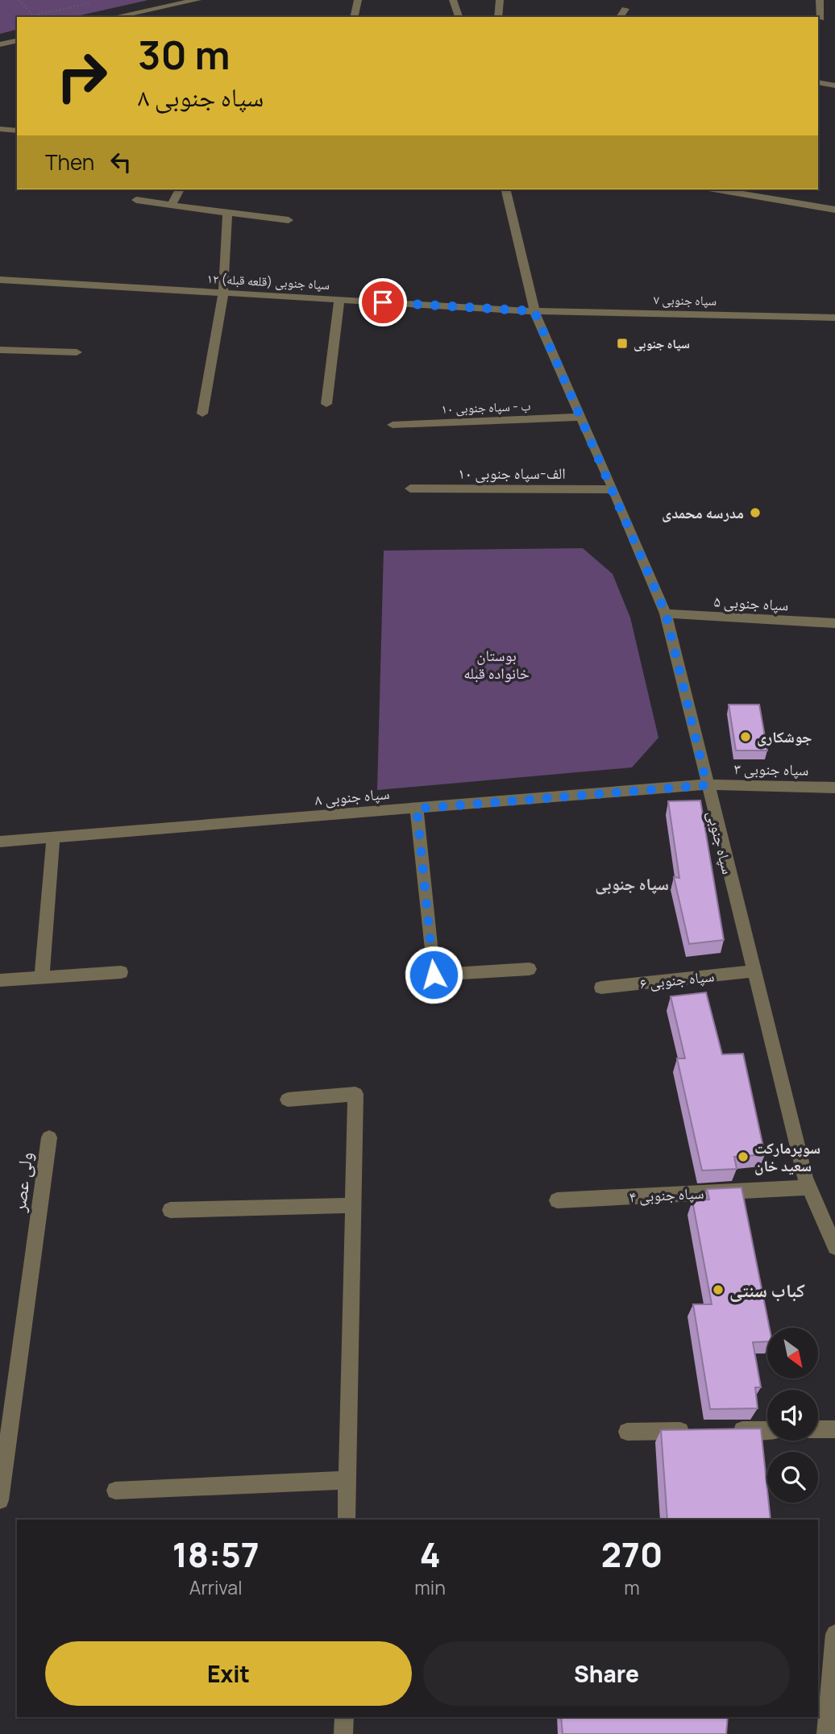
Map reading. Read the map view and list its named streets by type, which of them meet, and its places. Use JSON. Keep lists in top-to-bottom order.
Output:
{
  "streets": {
    "street": [
      "۱۲ سپاه جنوبی (قلعه قبله)",
      "۷ سپاه جنوبی",
      "۱۰ ب - سپاه جنوبی",
      "۱۰ الف-سپاه جنوبی",
      "۵ سپاه جنوبی",
      "۳ سپاه جنوبی",
      "۸ سپاه جنوبی",
      "سپاه جنوبی",
      "۶ سپاه جنوبی",
      "ولی عصر",
      "۴ سپاه جنوبی"
    ]
  },
  "crossings": [
    ["۱۲ سپاه جنوبی (قلعه قبله)", "۷ سپاه جنوبی"],
    ["۱۲ سپاه جنوبی (قلعه قبله)", "سپاه جنوبی"],
    ["۷ سپاه جنوبی", "سپاه جنوبی"],
    ["۱۰ ب - سپاه جنوبی", "سپاه جنوبی"],
    ["۱۰ الف-سپاه جنوبی", "سپاه جنوبی"],
    ["۵ سپاه جنوبی", "سپاه جنوبی"],
    ["۳ سپاه جنوبی", "۸ سپاه جنوبی"],
    ["۳ سپاه جنوبی", "سپاه جنوبی"],
    ["۸ سپاه جنوبی", "سپاه جنوبی"],
    ["سپاه جنوبی", "۶ سپاه جنوبی"],
    ["سپاه جنوبی", "۴ سپاه جنوبی"]
  ],
  "districts": ["سپاه جنوبی"],
  "parks": ["بوستان خانواده قبله"],
  "places": {
    "transit": ["سپاه جنوبی"],
    "other": [
      "مدرسه محمدی",
      "جوشکاری",
      "سوپرمارکت سعید خان",
      "کباب سنتی"
    ]
  },
  "north": "bottom right",
  "page": {
    "turn": ["30 m", "۸ سپاه جنوبی"],
    "then": "Then",
    "eta": [
      "18:57",
      "Arrival",
      "4",
      "min",
      "270",
      "m"
    ],
    "buttons": ["Exit", "Share"]
  }
}
